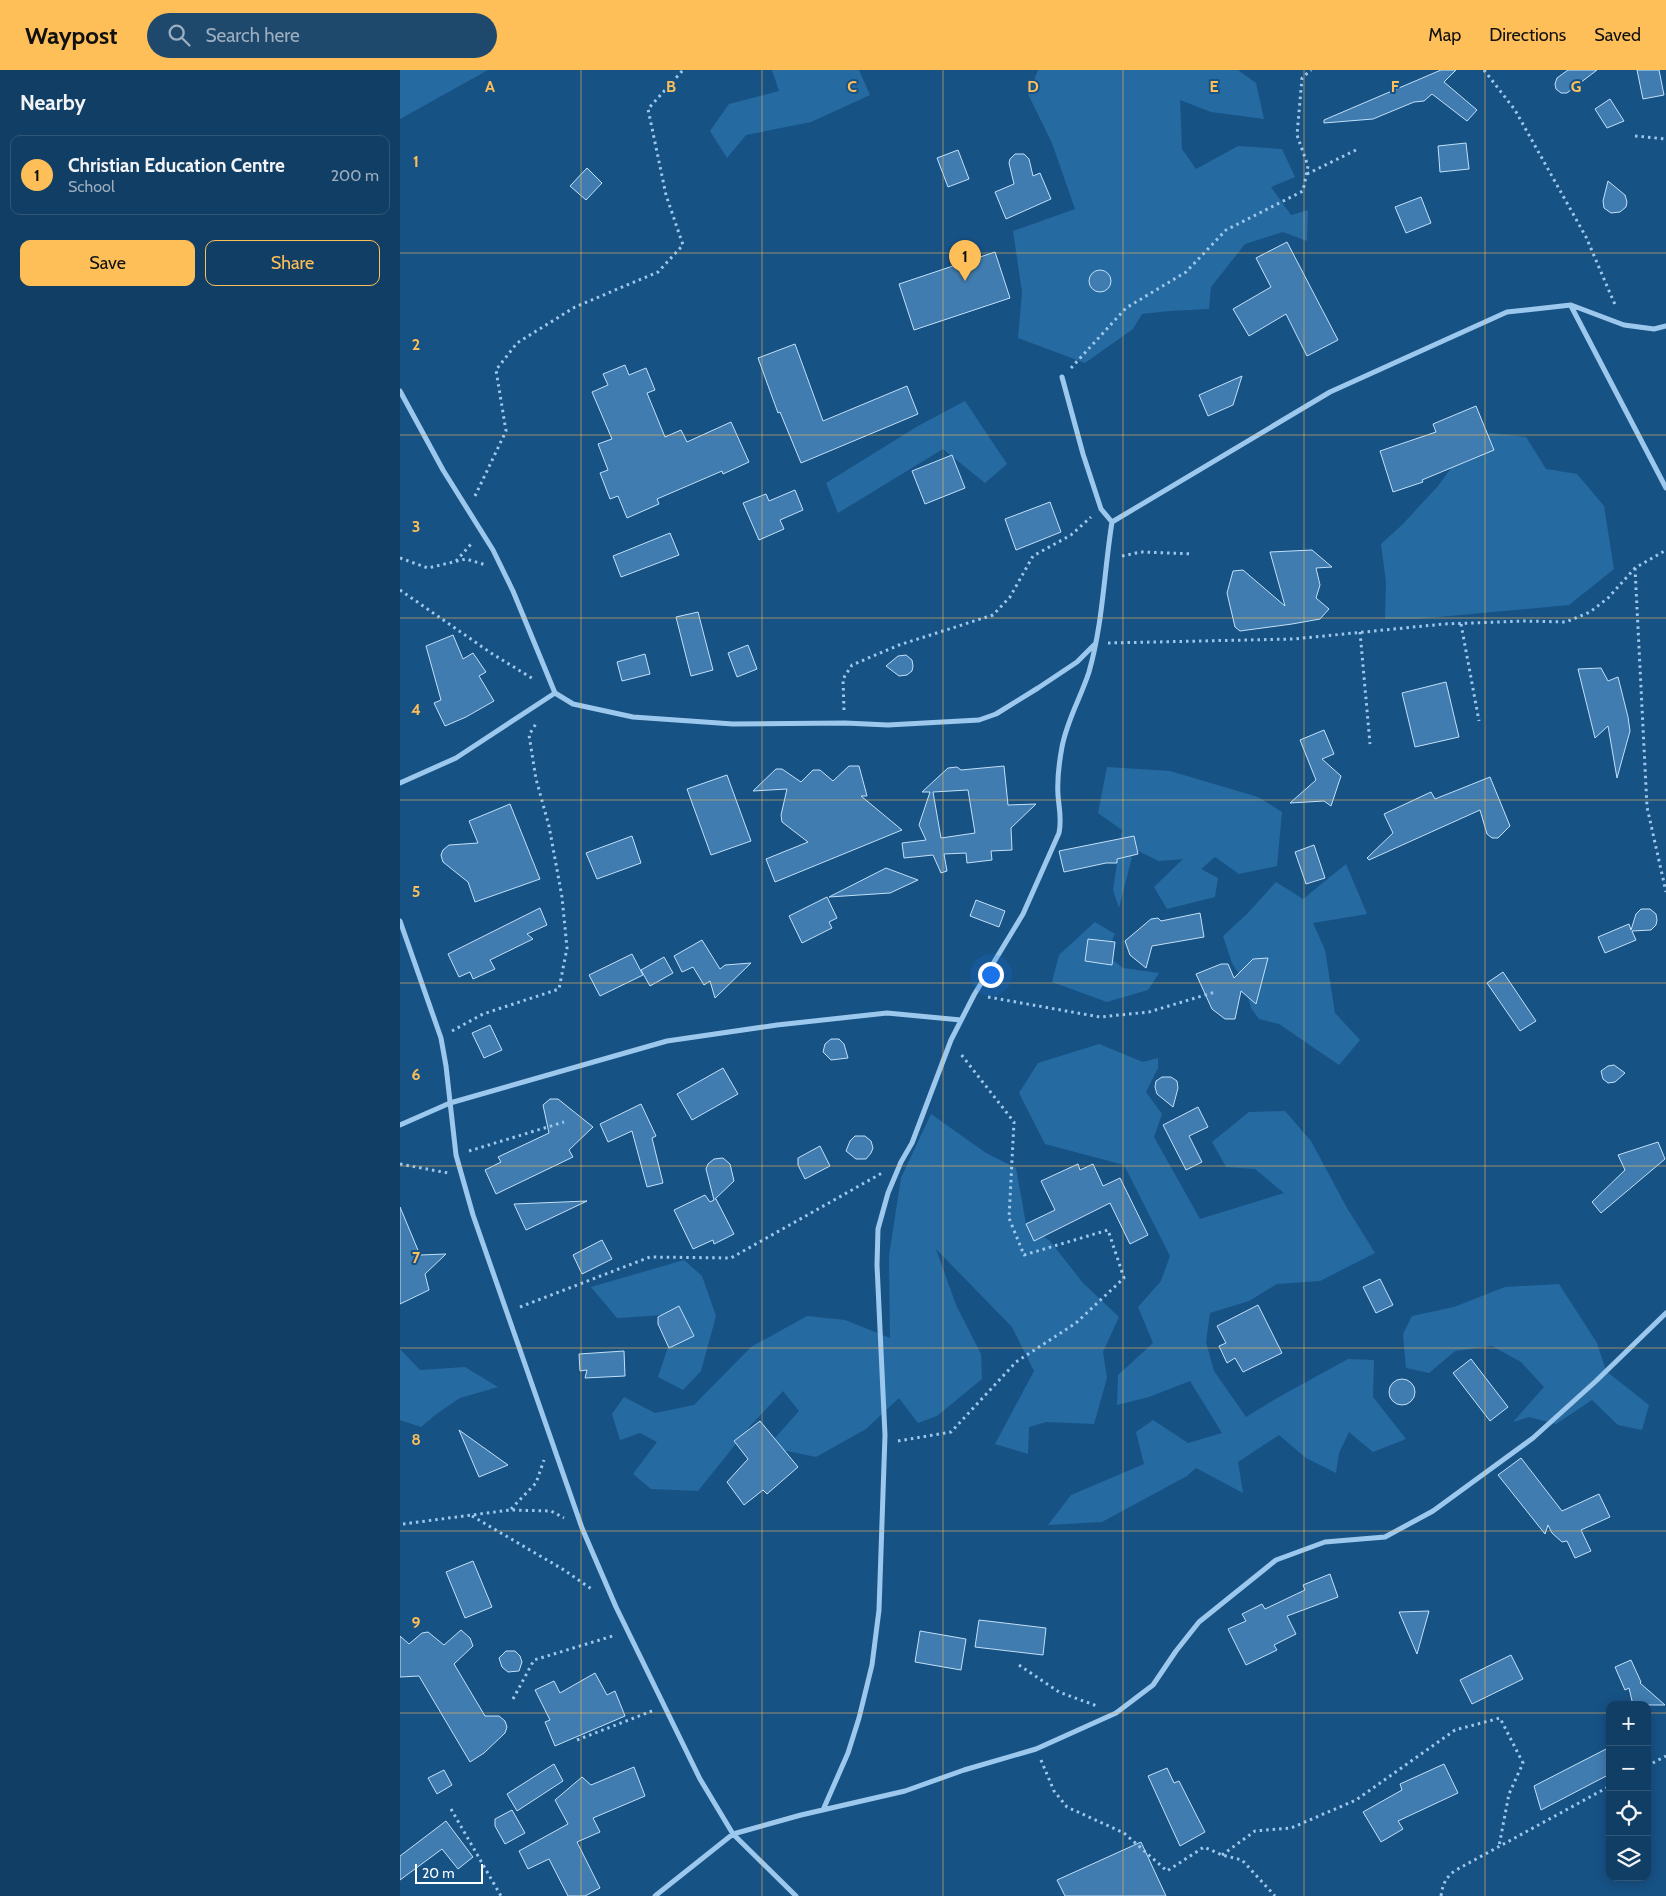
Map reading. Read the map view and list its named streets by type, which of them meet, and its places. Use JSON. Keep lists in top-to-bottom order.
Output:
{
  "scale_bar": "20 m",
  "page": {
    "header": "Waypost",
    "search": "Search here",
    "nav": ["Map", "Directions", "Saved"],
    "heading": "Nearby",
    "list": [
      {
        "mark": "1",
        "name": "Christian Education Centre",
        "note": "School",
        "value": "200 m"
      }
    ],
    "buttons": ["Save", "Share"],
    "pins": "1",
    "map_buttons": ["+", "−"],
    "scale": "20 m"
  },
  "grid": {
    "columns": [
      "A",
      "B",
      "C",
      "D",
      "E",
      "F",
      "G"
    ],
    "rows": [
      "1",
      "2",
      "3",
      "4",
      "5",
      "6",
      "7",
      "8",
      "9"
    ]
  }
}
